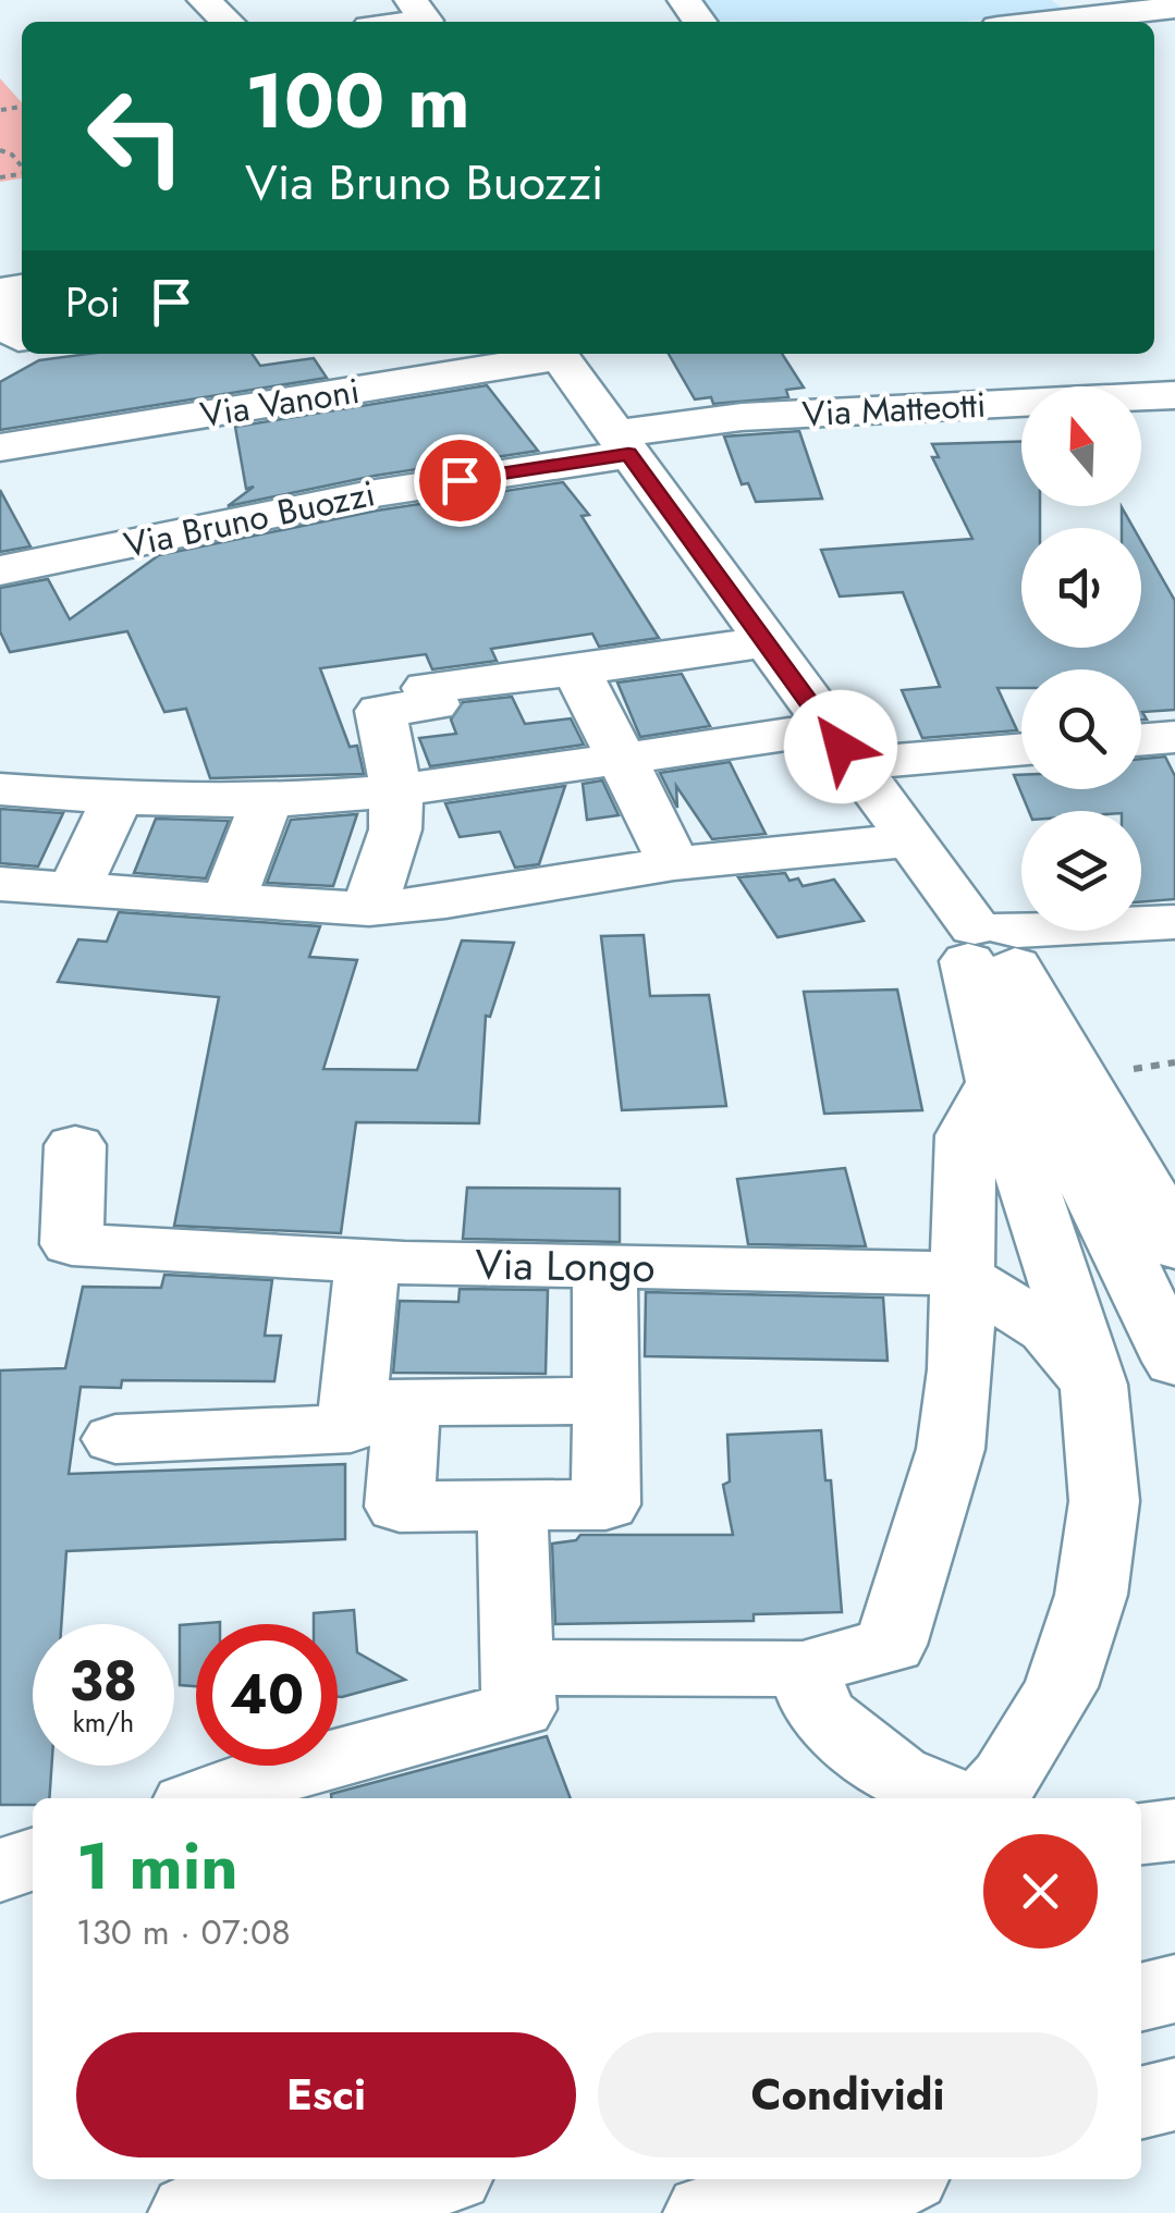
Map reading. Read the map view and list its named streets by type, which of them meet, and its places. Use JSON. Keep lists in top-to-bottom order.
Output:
{
  "streets": {
    "street": [
      "Via Vanoni",
      "Via Matteotti",
      "Via Bruno Buozzi",
      "Via Longo"
    ]
  },
  "crossings": [
    ["Via Matteotti", "Via Bruno Buozzi"]
  ],
  "north": "top",
  "page": {
    "turn": ["100 m", "Via Bruno Buozzi"],
    "then": "Poi",
    "speed": "38 km/h",
    "limit": "40",
    "heading": ["1 min", "130 m · 07:08"],
    "buttons": ["Esci", "Condividi"]
  }
}
